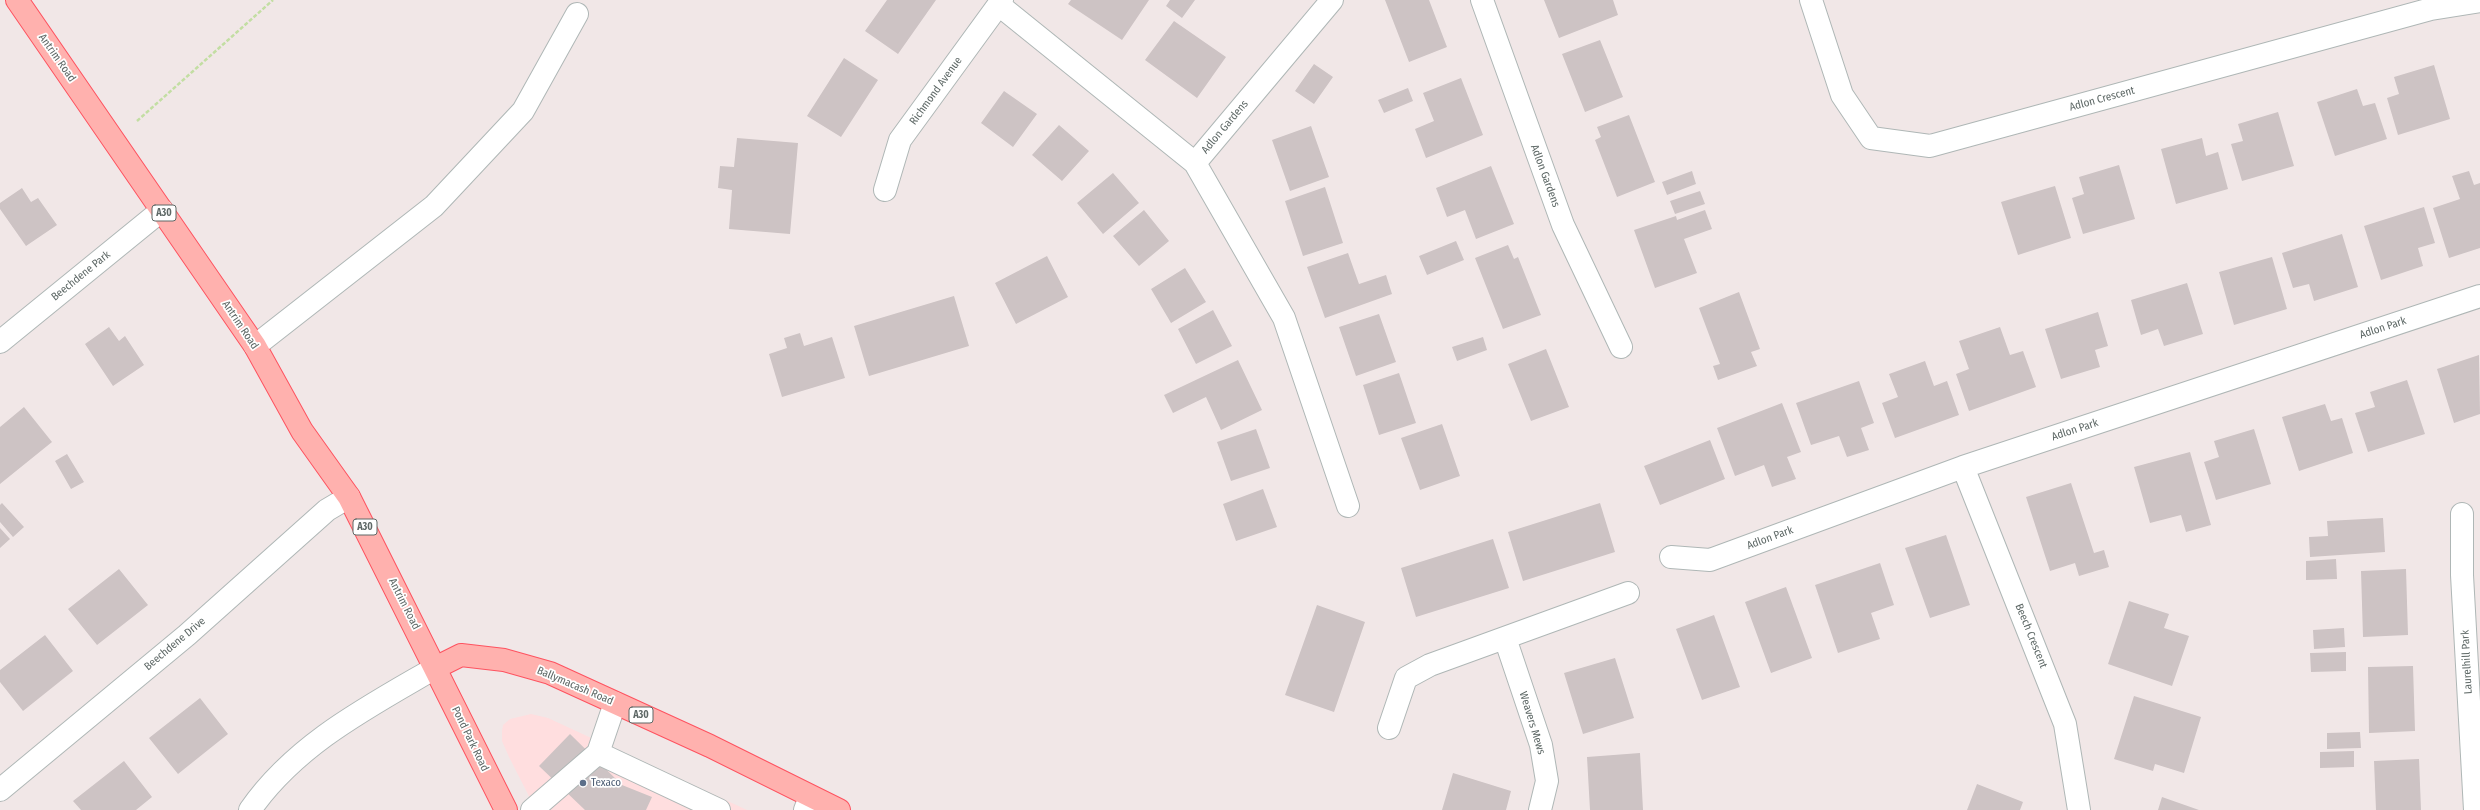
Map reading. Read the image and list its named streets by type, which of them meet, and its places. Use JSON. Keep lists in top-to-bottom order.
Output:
{
  "streets": {
    "main road": [
      "Antrim Road",
      "A30",
      "Ballymacash Road",
      "Pond Park Road"
    ],
    "street": [
      "Richmond Avenue",
      "Adlon Crescent",
      "Adlon Gardens",
      "Beechdene Park",
      "Adlon Park",
      "Beech Crescent",
      "Beechdene Drive",
      "Laurelhill Park",
      "Weavers Mews"
    ]
  },
  "crossings": [
    ["Antrim Road", "Beechdene Park"],
    ["Antrim Road", "Beechdene Drive"],
    ["Antrim Road", "Ballymacash Road"],
    ["Antrim Road", "Pond Park Road"],
    ["Adlon Park", "Beech Crescent"],
    ["Ballymacash Road", "Pond Park Road"]
  ],
  "places": ["Texaco"]
}
